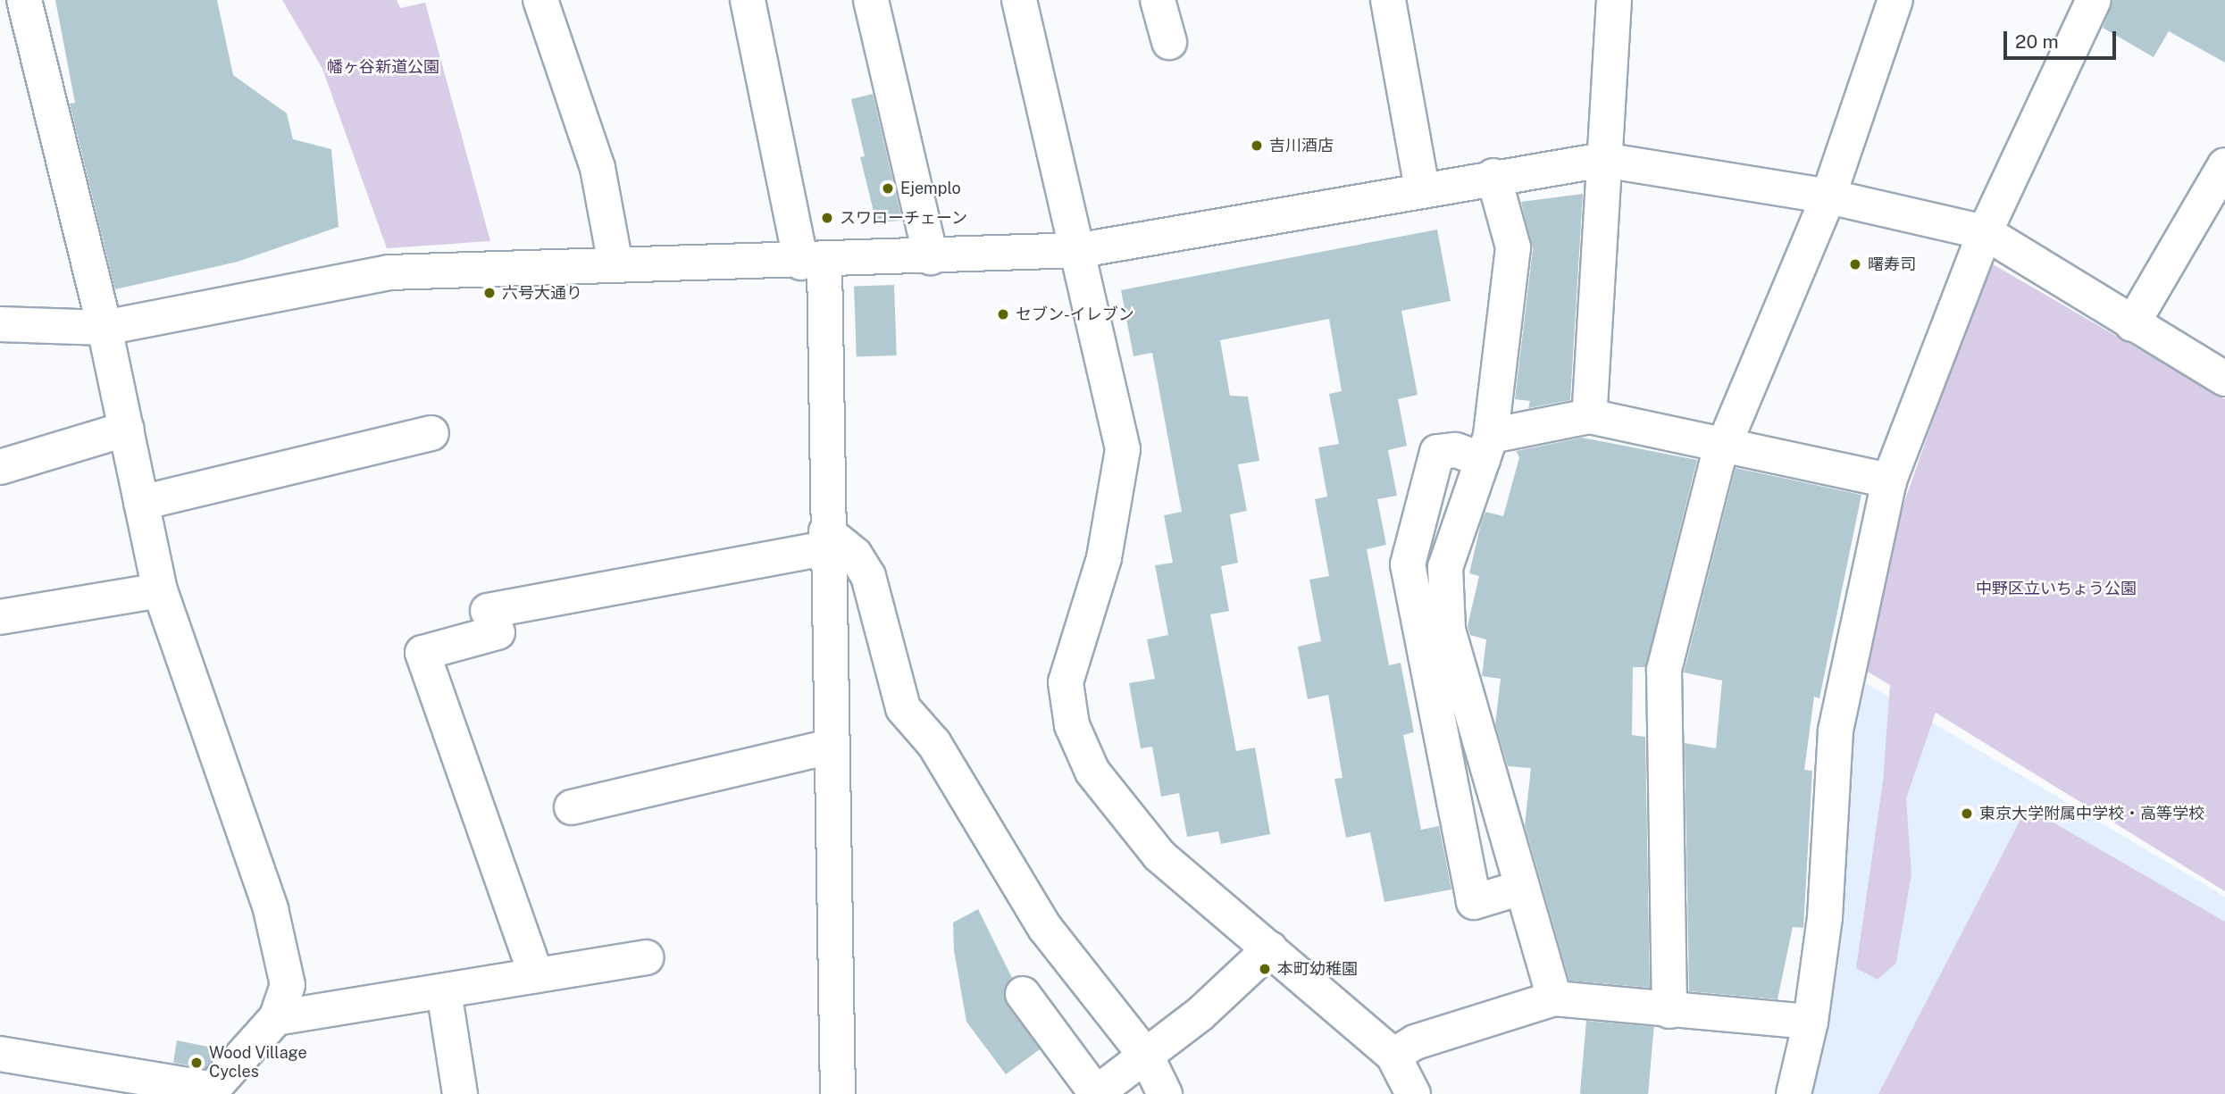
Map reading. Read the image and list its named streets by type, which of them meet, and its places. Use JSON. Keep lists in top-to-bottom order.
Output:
{
  "parks": ["幡ヶ谷新道公園", "中野区立いちょう公園"],
  "places": [
    "吉川酒店",
    "Ejemplo",
    "スワローチェーン",
    "曙寿司",
    "六号大通り",
    "セブン-イレブン",
    "東京大学附属中学校・高等学校",
    "本町幼稚園",
    "Wood Village Cycles"
  ],
  "scale_bar": "20 m"
}
